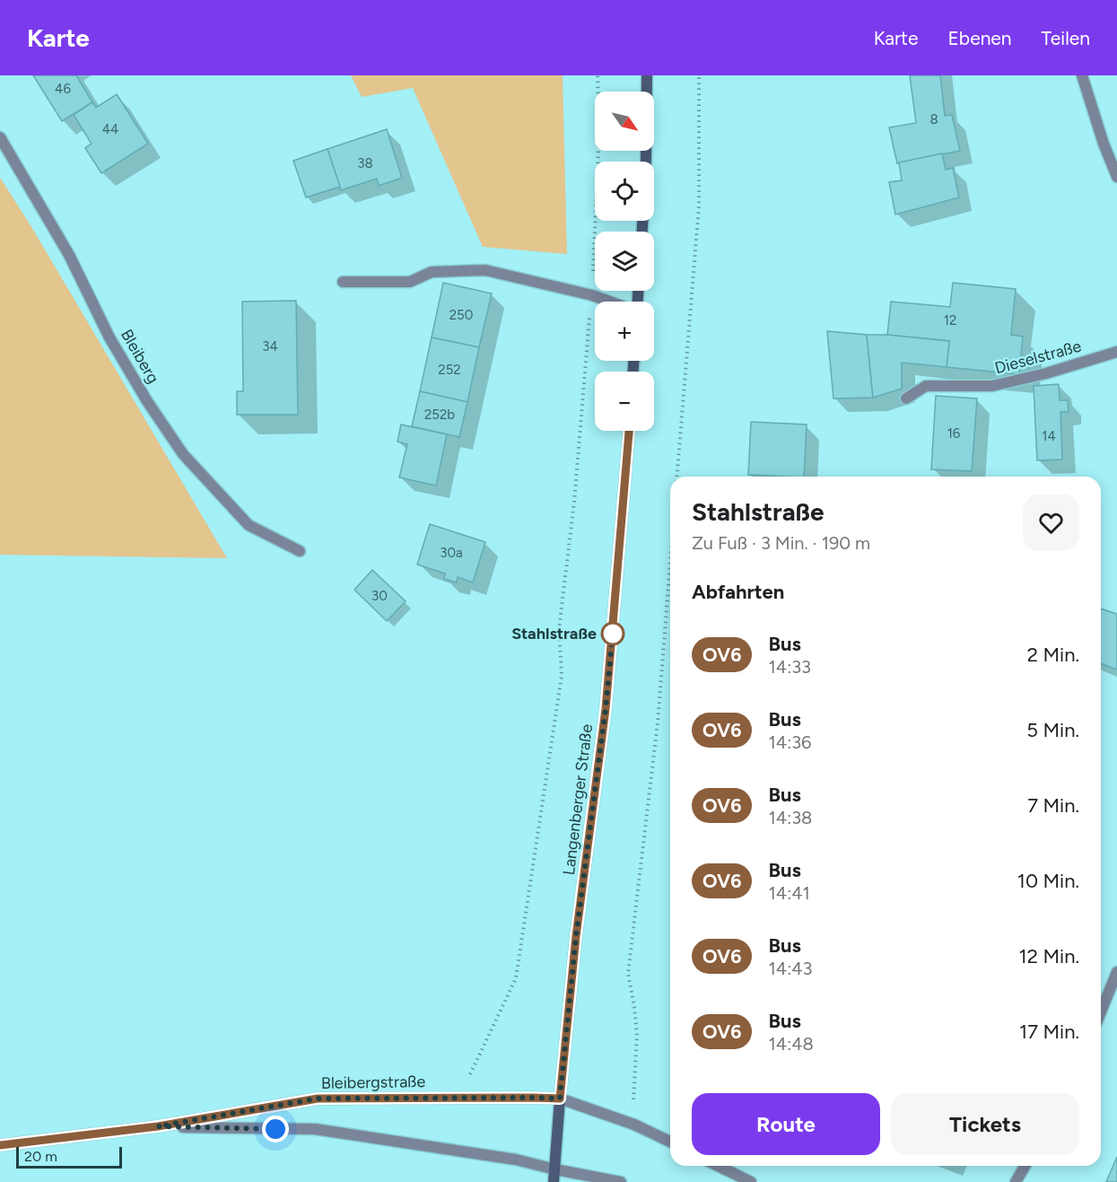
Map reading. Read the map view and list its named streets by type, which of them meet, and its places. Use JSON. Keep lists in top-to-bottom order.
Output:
{
  "streets": {
    "main road": ["Langenberger Straße"],
    "street": ["Bleiberg", "Dieselstraße", "Bleibergstraße"]
  },
  "crossings": [
    ["Langenberger Straße", "Bleibergstraße"]
  ],
  "places": ["Stahlstraße"],
  "lines": ["bus line OV6"],
  "house_numbers": [
    "46",
    "8",
    "44",
    "38",
    "250",
    "12",
    "34",
    "252",
    "252b",
    "16",
    "14",
    "30a",
    "30"
  ],
  "scale_bar": "20 m",
  "north": "bottom right",
  "page": {
    "header": "Karte",
    "nav": ["Karte", "Ebenen", "Teilen"],
    "map_buttons": ["+", "−"],
    "heading": [
      ["Stahlstraße", "Zu Fuß · 3 Min. · 190 m"],
      "Abfahrten"
    ],
    "list": [
      {
        "mark": "OV6",
        "name": "Bus",
        "note": "14:33",
        "value": "2 Min."
      },
      {
        "mark": "OV6",
        "name": "Bus",
        "note": "14:36",
        "value": "5 Min."
      },
      {
        "mark": "OV6",
        "name": "Bus",
        "note": "14:38",
        "value": "7 Min."
      },
      {
        "mark": "OV6",
        "name": "Bus",
        "note": "14:41",
        "value": "10 Min."
      },
      {
        "mark": "OV6",
        "name": "Bus",
        "note": "14:43",
        "value": "12 Min."
      },
      {
        "mark": "OV6",
        "name": "Bus",
        "note": "14:48",
        "value": "17 Min."
      }
    ],
    "buttons": ["Route", "Tickets"],
    "scale": "20 m"
  }
}
